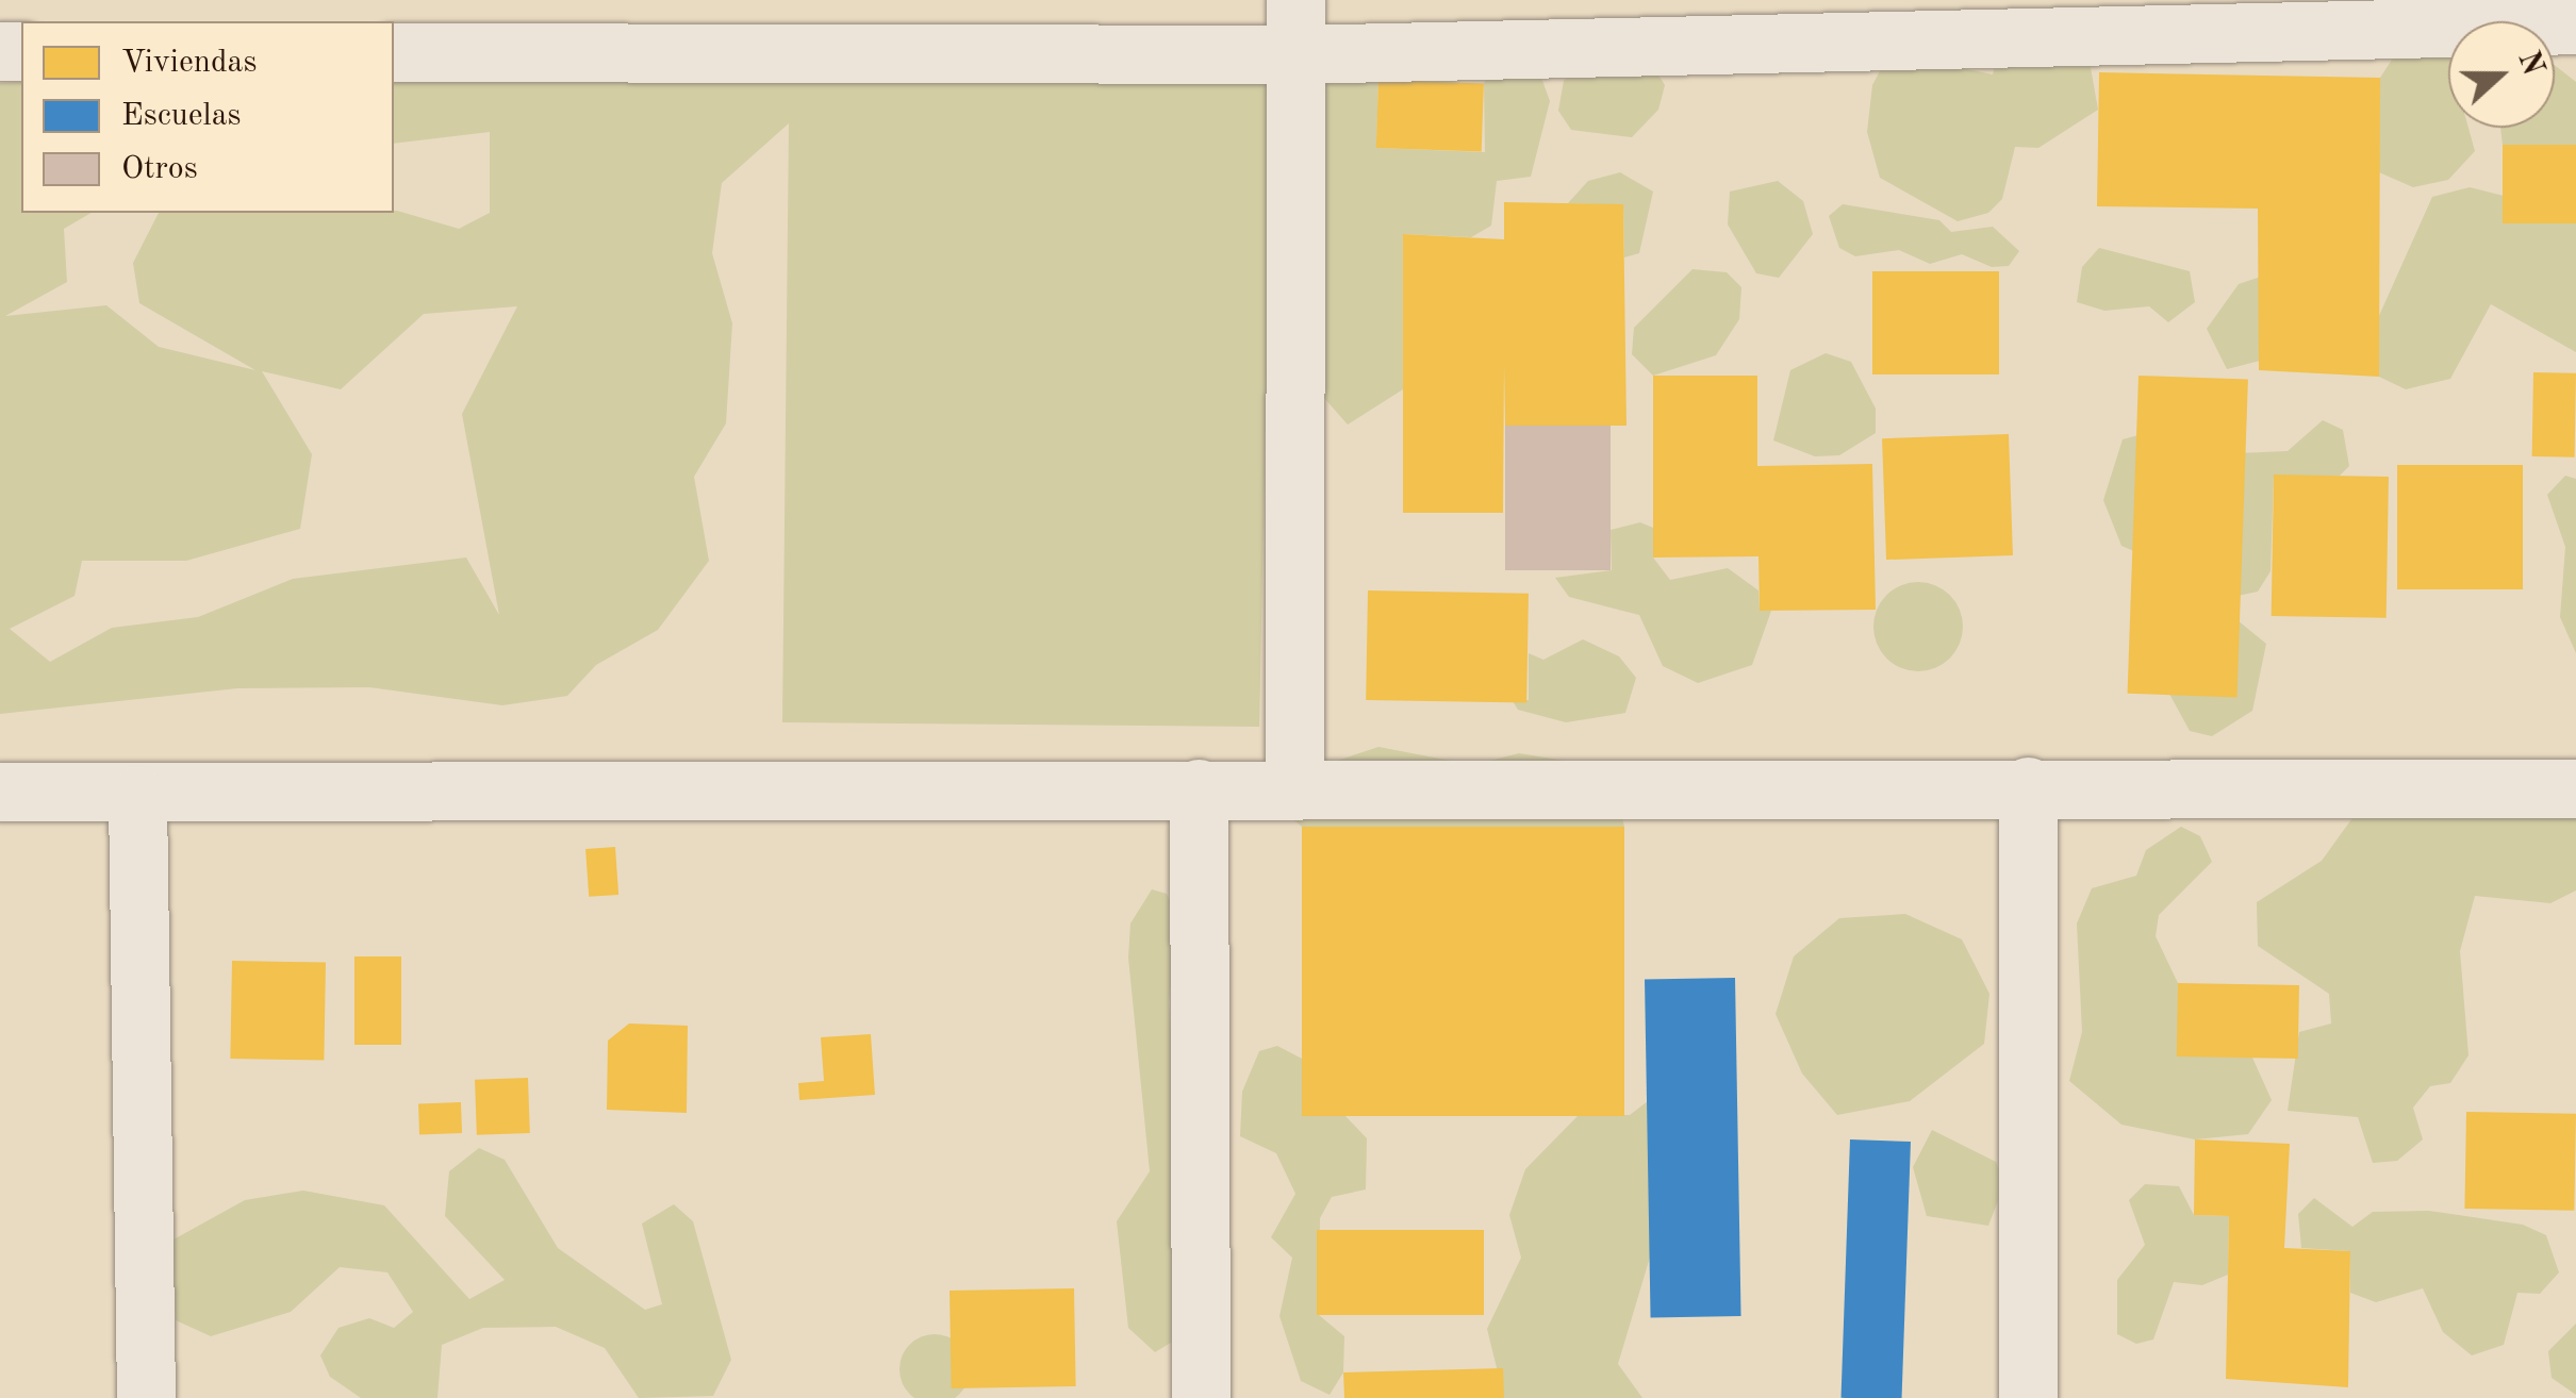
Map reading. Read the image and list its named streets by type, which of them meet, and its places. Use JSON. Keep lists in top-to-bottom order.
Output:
{
  "legend": ["Viviendas", "Escuelas", "Otros"],
  "north": "right"
}
